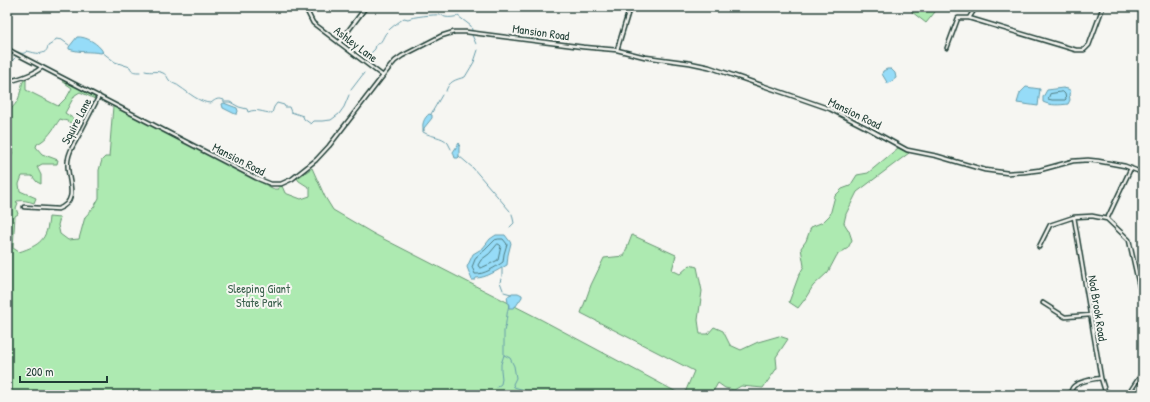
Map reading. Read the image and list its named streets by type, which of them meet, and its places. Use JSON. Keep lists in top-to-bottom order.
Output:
{
  "streets": {
    "street": [
      "Mansion Road",
      "Ashley Lane",
      "Squire Lane",
      "Nod Brook Road"
    ]
  },
  "crossings": [
    ["Mansion Road", "Ashley Lane"],
    ["Mansion Road", "Squire Lane"]
  ],
  "parks": ["Sleeping Giant State Park"],
  "scale_bar": "200 m"
}
